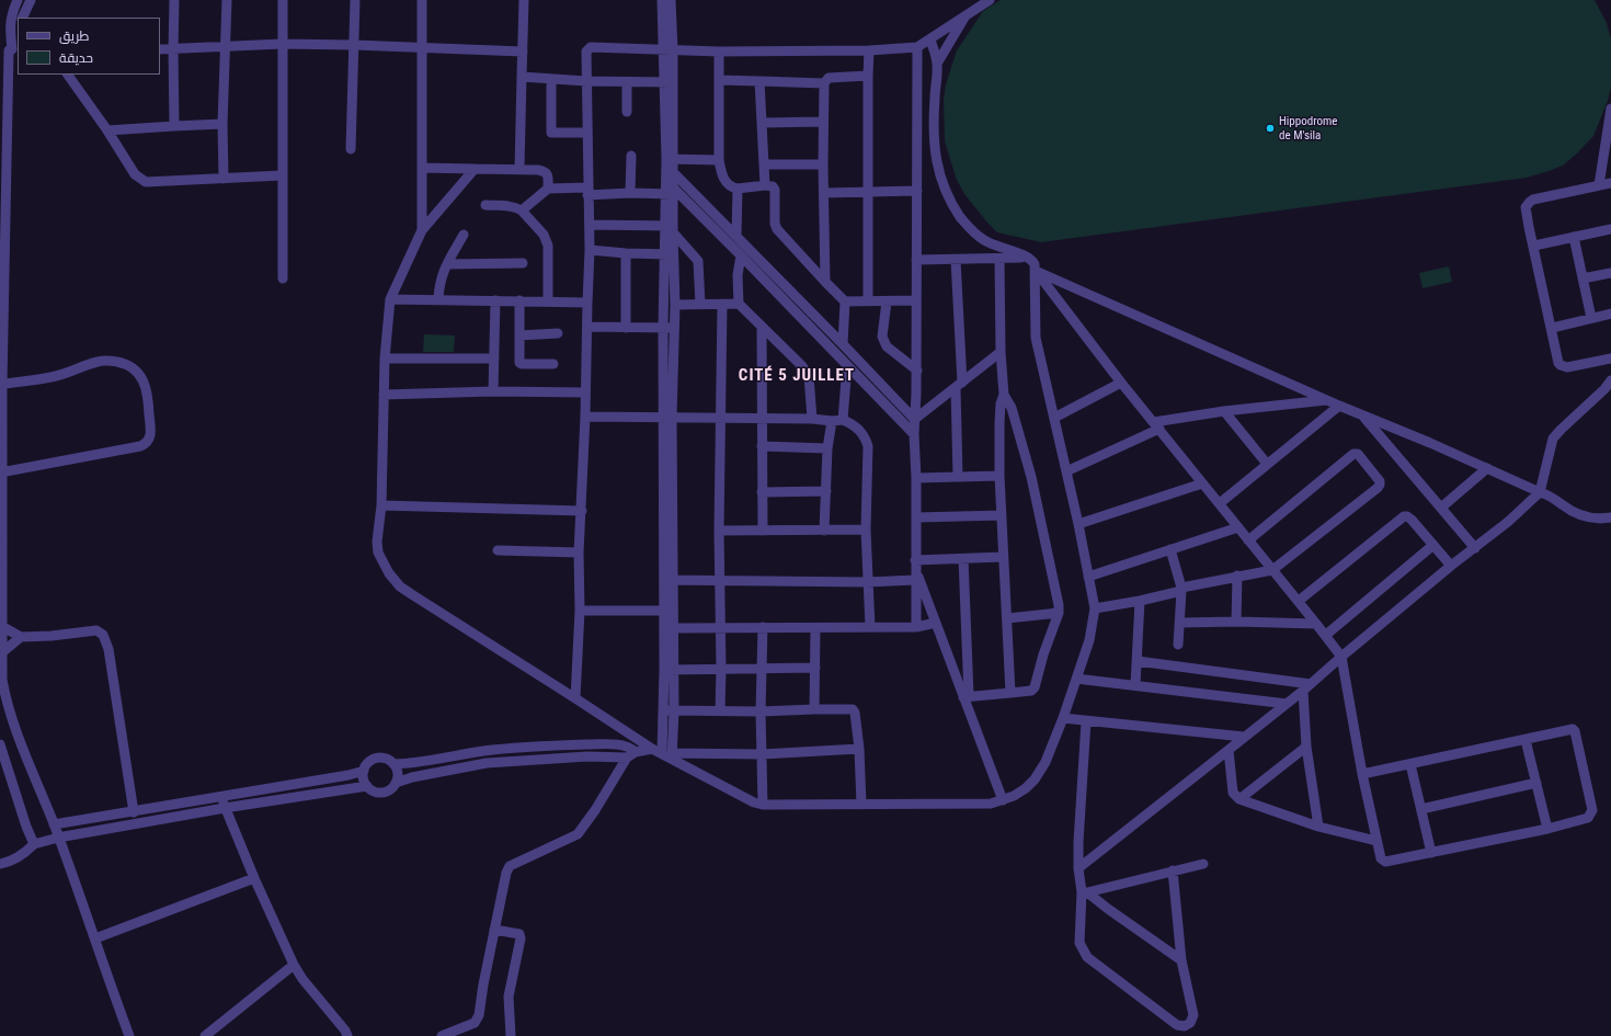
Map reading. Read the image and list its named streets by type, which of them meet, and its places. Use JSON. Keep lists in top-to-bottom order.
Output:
{
  "districts": ["CITÉ 5 JUILLET"],
  "places": ["Hippodrome de M'sila"],
  "legend": ["طريق", "حديقة"]
}
